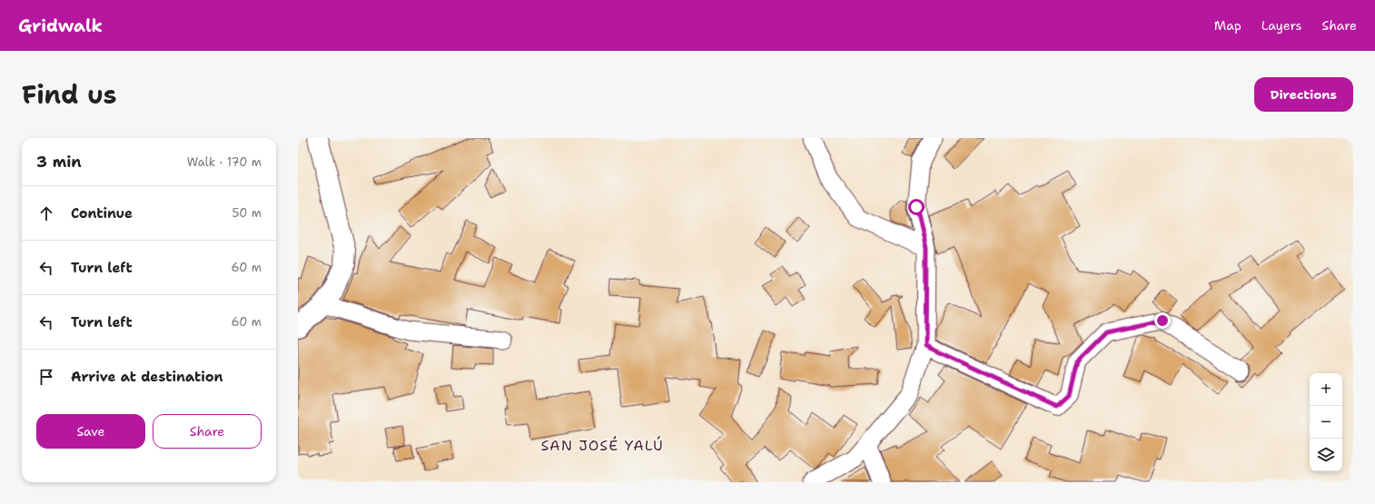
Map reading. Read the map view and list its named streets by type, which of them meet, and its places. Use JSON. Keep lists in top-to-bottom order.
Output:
{
  "districts": ["SAN JOSÉ YALÚ"],
  "page": {
    "header": "Gridwalk",
    "nav": ["Map", "Layers", "Share"],
    "title": "Find us",
    "buttons": [
      "Directions",
      ["Save", "Share"]
    ],
    "heading": ["3 min", "Walk · 170 m"],
    "list": [
      ["Continue", "50 m"],
      ["Turn left", "60 m"],
      ["Turn left", "60 m"],
      "Arrive at destination"
    ],
    "map_buttons": ["+", "−"]
  }
}
